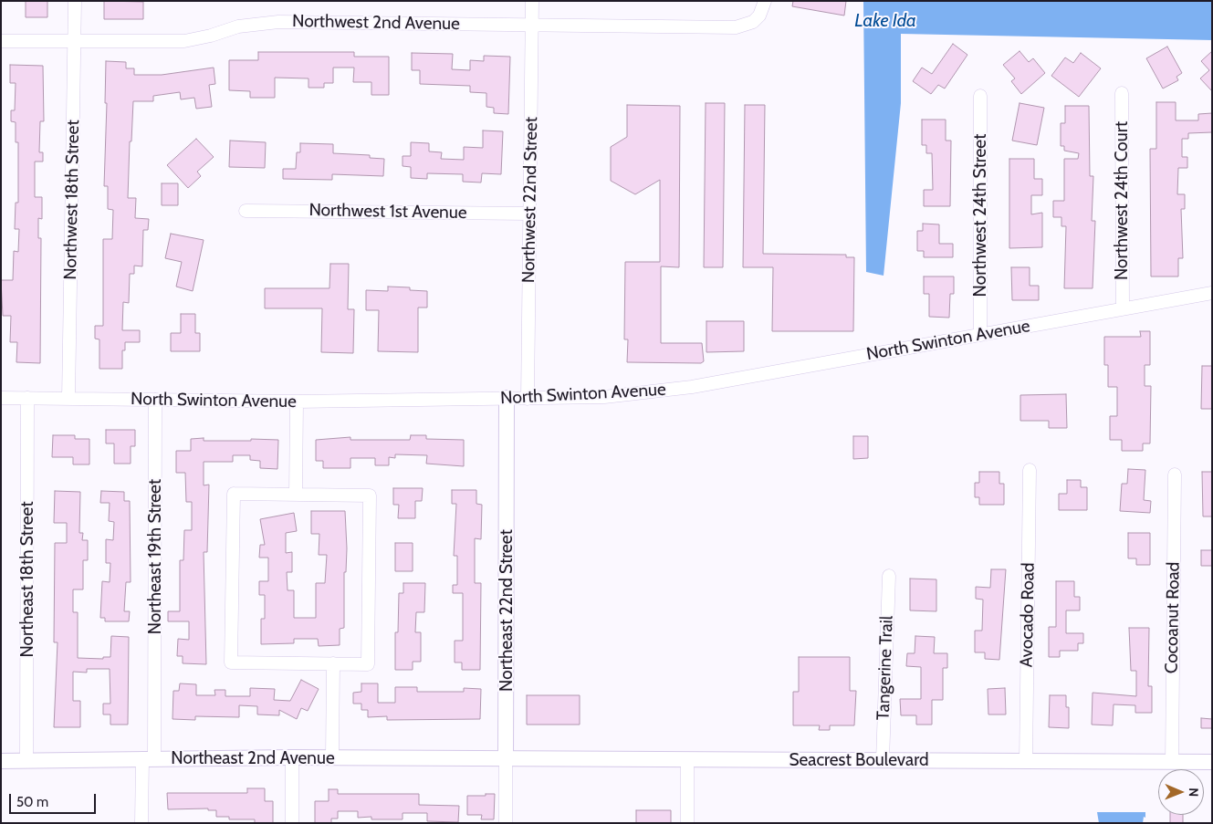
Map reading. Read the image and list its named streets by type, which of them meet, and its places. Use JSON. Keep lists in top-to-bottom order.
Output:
{
  "streets": {
    "street": [
      "Northwest 2nd Avenue",
      "Northwest 18th Street",
      "Northwest 22nd Street",
      "Northwest 24th Court",
      "Northwest 1st Avenue",
      "Northwest 24th Street",
      "North Swinton Avenue",
      "Northeast 19th Street",
      "Northeast 18th Street",
      "Northeast 22nd Street",
      "Avocado Road",
      "Cocoanut Road",
      "Tangerine Trail",
      "Northeast 2nd Avenue",
      "Seacrest Boulevard"
    ]
  },
  "crossings": [
    ["Northwest 2nd Avenue", "Northwest 18th Street"],
    ["Northwest 2nd Avenue", "Northwest 22nd Street"],
    ["Northwest 18th Street", "North Swinton Avenue"],
    ["Northwest 22nd Street", "Northwest 1st Avenue"],
    ["Northwest 22nd Street", "North Swinton Avenue"],
    ["Northwest 24th Court", "North Swinton Avenue"],
    ["Northwest 24th Street", "North Swinton Avenue"],
    ["North Swinton Avenue", "Northeast 19th Street"],
    ["North Swinton Avenue", "Northeast 18th Street"],
    ["North Swinton Avenue", "Northeast 22nd Street"],
    ["Northeast 19th Street", "Northeast 2nd Avenue"],
    ["Northeast 18th Street", "Northeast 2nd Avenue"],
    ["Northeast 22nd Street", "Northeast 2nd Avenue"],
    ["Northeast 22nd Street", "Seacrest Boulevard"],
    ["Avocado Road", "Seacrest Boulevard"],
    ["Cocoanut Road", "Seacrest Boulevard"],
    ["Tangerine Trail", "Seacrest Boulevard"],
    ["Northeast 2nd Avenue", "Seacrest Boulevard"]
  ],
  "water": ["Lake Ida"],
  "scale_bar": "50 m",
  "north": "right"
}
